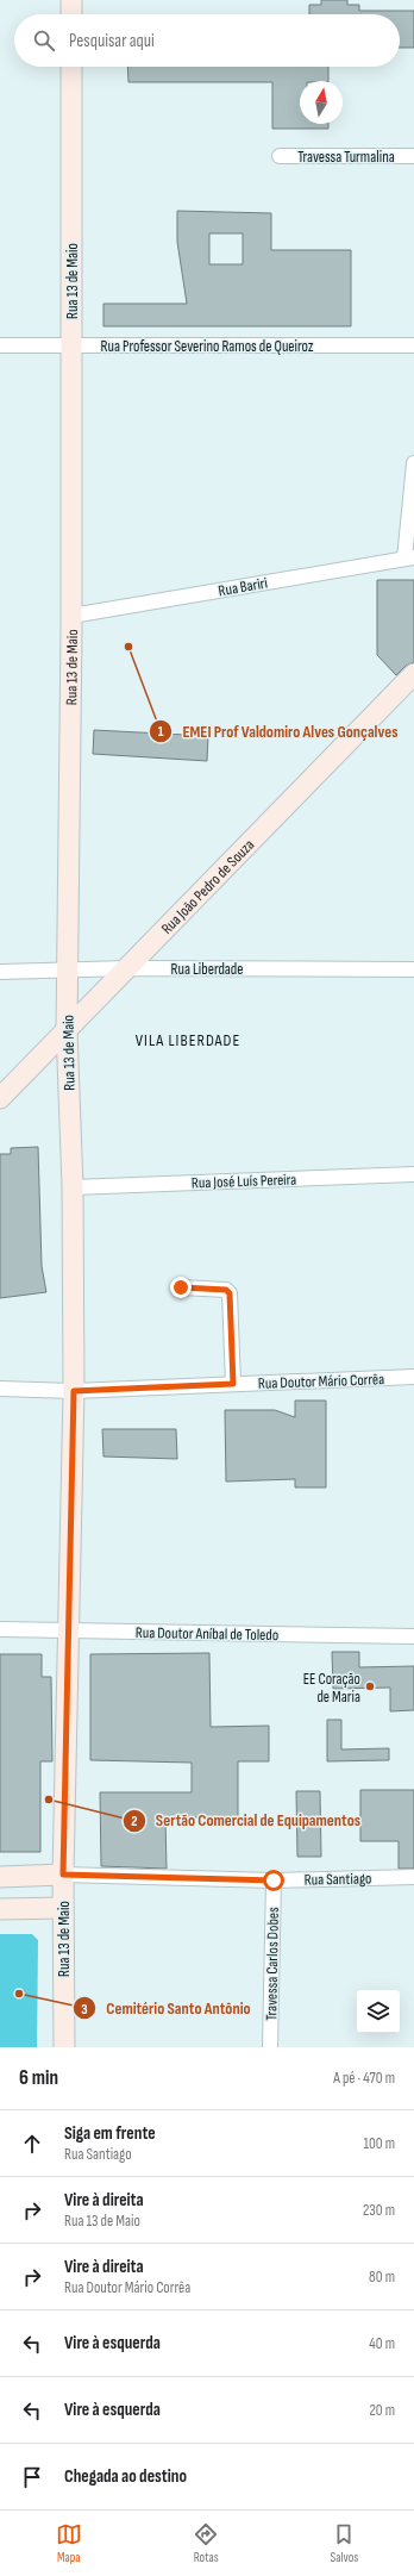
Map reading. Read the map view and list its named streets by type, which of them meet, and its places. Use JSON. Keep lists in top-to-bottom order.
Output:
{
  "streets": {
    "street": [
      "Travessa Turmalina",
      "Rua 13 de Maio",
      "Rua Professor Severino Ramos de Queiroz",
      "Rua Bariri",
      "Rua João Pedro de Souza",
      "Rua Liberdade",
      "Rua José Luís Pereira",
      "Rua Doutor Mário Corrêa",
      "Rua Doutor Aníbal de Toledo",
      "Rua Santiago",
      "Travessa Carlos Dobes"
    ]
  },
  "crossings": [
    ["Rua 13 de Maio", "Rua Professor Severino Ramos de Queiroz"],
    ["Rua 13 de Maio", "Rua Bariri"],
    ["Rua 13 de Maio", "Rua João Pedro de Souza"],
    ["Rua 13 de Maio", "Rua Liberdade"],
    ["Rua 13 de Maio", "Rua José Luís Pereira"],
    ["Rua 13 de Maio", "Rua Doutor Mário Corrêa"],
    ["Rua 13 de Maio", "Rua Doutor Aníbal de Toledo"],
    ["Rua 13 de Maio", "Rua Santiago"],
    ["Rua João Pedro de Souza", "Rua Liberdade"],
    ["Rua Santiago", "Travessa Carlos Dobes"]
  ],
  "districts": ["VILA LIBERDADE"],
  "places": [
    "EMEI Prof Valdomiro Alves Gonçalves",
    "EE Coração de Maria",
    "Sertão Comercial de Equipamentos",
    "Cemitério Santo Antônio"
  ],
  "north": "top",
  "page": {
    "search": "Pesquisar aqui",
    "heading": ["6 min", "A pé · 470 m"],
    "list": [
      ["Siga em frente", "Rua Santiago", "100 m"],
      ["Vire à direita", "Rua 13 de Maio", "230 m"],
      ["Vire à direita", "Rua Doutor Mário Corrêa", "80 m"],
      ["Vire à esquerda", "40 m"],
      ["Vire à esquerda", "20 m"],
      "Chegada ao destino"
    ],
    "nav": ["Mapa", "Rotas", "Salvos"]
  }
}
